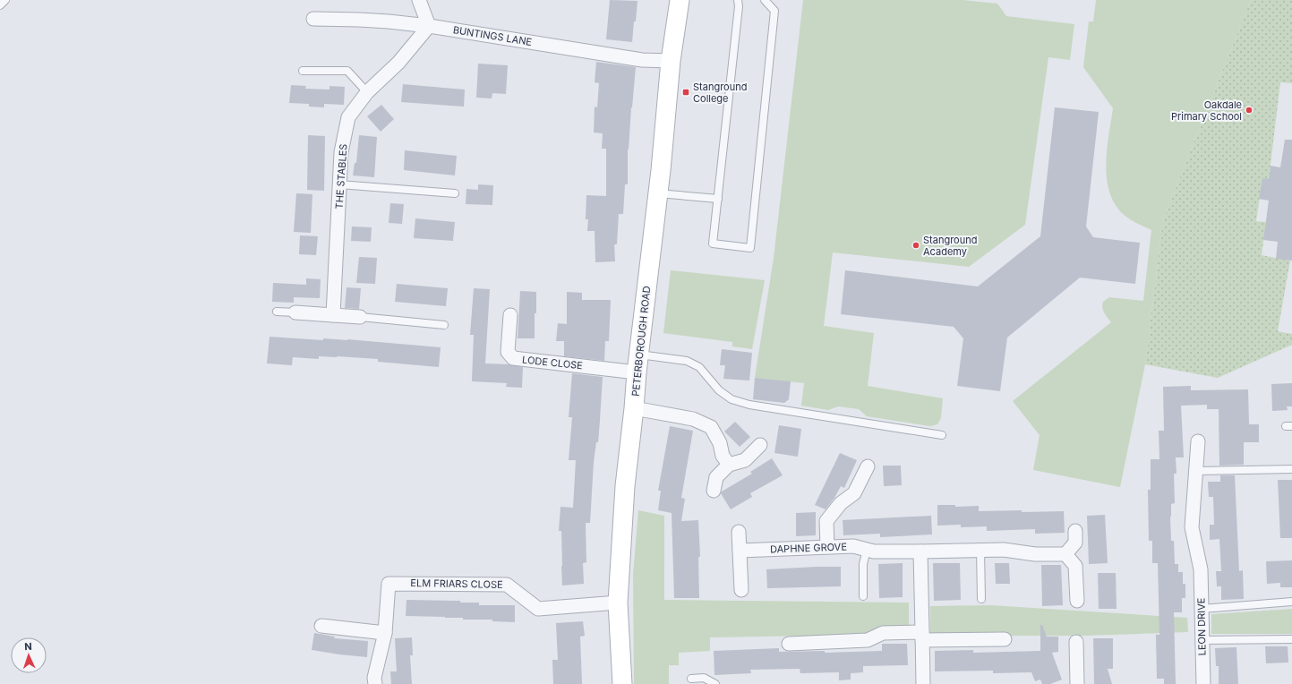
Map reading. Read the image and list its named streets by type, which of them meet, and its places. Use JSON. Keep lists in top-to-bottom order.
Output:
{
  "streets": {
    "main road": ["PETERBOROUGH ROAD"],
    "street": [
      "BUNTINGS LANE",
      "THE STABLES",
      "LODE CLOSE",
      "DAPHNE GROVE",
      "ELM FRIARS CLOSE",
      "LEON DRIVE"
    ]
  },
  "crossings": [
    ["BUNTINGS LANE", "THE STABLES"],
    ["BUNTINGS LANE", "PETERBOROUGH ROAD"],
    ["PETERBOROUGH ROAD", "LODE CLOSE"],
    ["PETERBOROUGH ROAD", "ELM FRIARS CLOSE"]
  ],
  "places": {
    "transit": ["Stanground College"],
    "other": ["Oakdale Primary School", "Stanground Academy"]
  },
  "north": "top"
}
